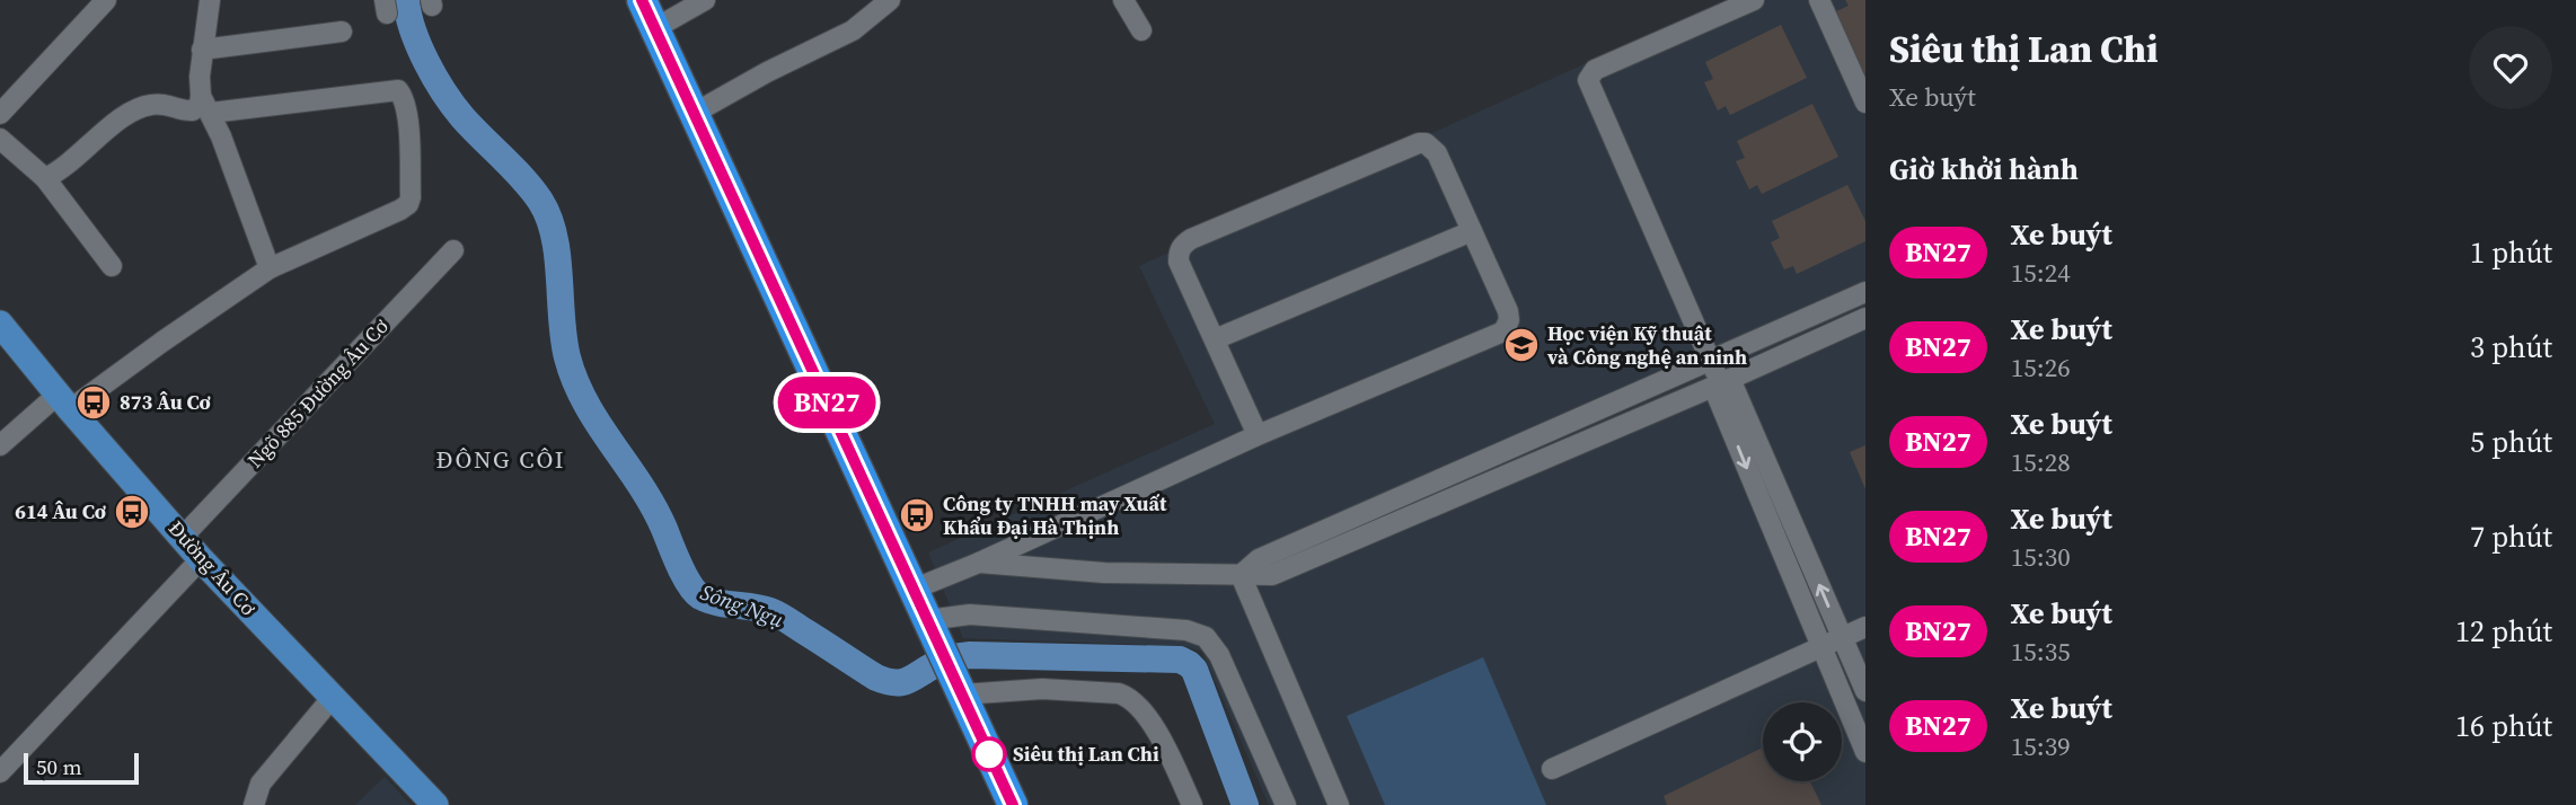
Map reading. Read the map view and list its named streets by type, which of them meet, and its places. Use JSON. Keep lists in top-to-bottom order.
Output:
{
  "streets": {
    "main road": ["Đường Âu Cơ"],
    "street": ["Ngõ 885 Đường Âu Cơ"]
  },
  "crossings": [
    ["Ngõ 885 Đường Âu Cơ", "Đường Âu Cơ"]
  ],
  "districts": ["ĐÔNG CÔI"],
  "water": ["Sông Ngụ"],
  "places": {
    "school or university": ["Học viện Kỹ thuật và Công nghệ an ninh"],
    "bus stop": ["873 Âu Cơ", "614 Âu Cơ", "Công ty TNHH may Xuất Khẩu Đại Hà Thịnh"],
    "other": ["Siêu thị Lan Chi"]
  },
  "lines": ["bus line BN27"],
  "scale_bar": "50 m",
  "page": {
    "on_map": "BN27",
    "heading": [
      ["Siêu thị Lan Chi", "Xe buýt"],
      "Giờ khởi hành"
    ],
    "list": [
      {
        "mark": "BN27",
        "name": "Xe buýt",
        "note": "15:24",
        "value": "1 phút"
      },
      {
        "mark": "BN27",
        "name": "Xe buýt",
        "note": "15:26",
        "value": "3 phút"
      },
      {
        "mark": "BN27",
        "name": "Xe buýt",
        "note": "15:28",
        "value": "5 phút"
      },
      {
        "mark": "BN27",
        "name": "Xe buýt",
        "note": "15:30",
        "value": "7 phút"
      },
      {
        "mark": "BN27",
        "name": "Xe buýt",
        "note": "15:35",
        "value": "12 phút"
      },
      {
        "mark": "BN27",
        "name": "Xe buýt",
        "note": "15:39",
        "value": "16 phút"
      }
    ],
    "scale": "50 m"
  }
}
